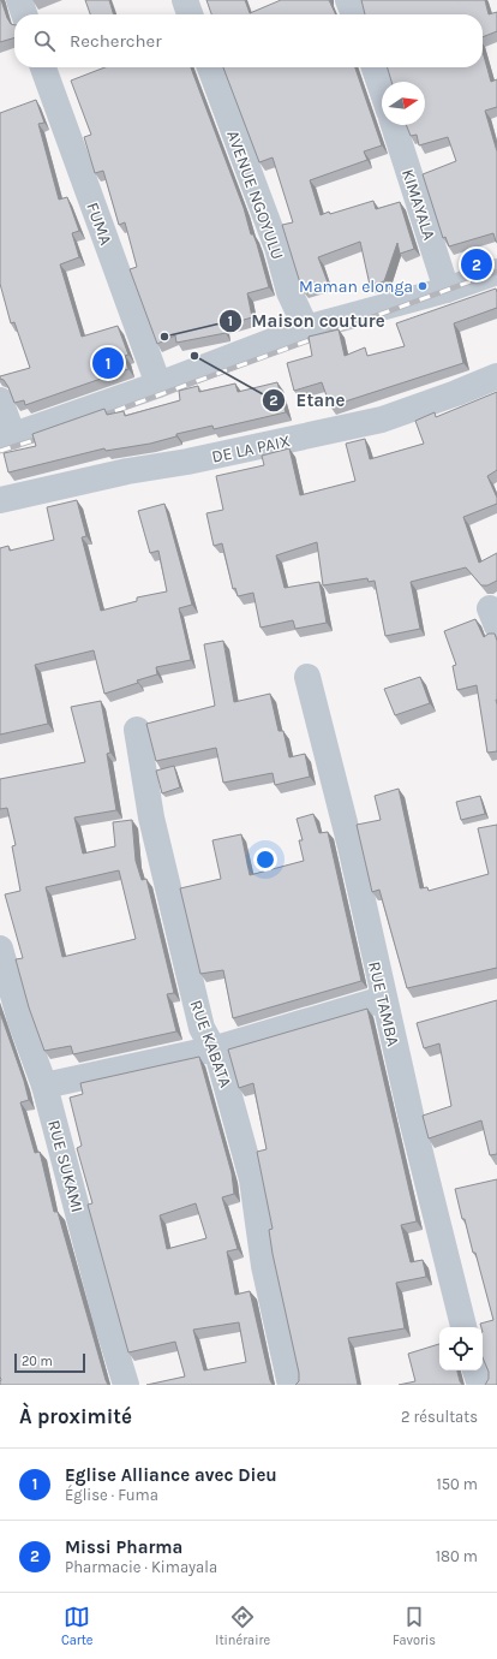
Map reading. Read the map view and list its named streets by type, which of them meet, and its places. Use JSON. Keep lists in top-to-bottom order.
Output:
{
  "streets": {
    "street": [
      "AVENUE NGOYULU",
      "KIMAYALA",
      "FUMA",
      "DE LA PAIX",
      "RUE TAMBA",
      "RUE KABATA",
      "RUE SUKAMI"
    ]
  },
  "places": ["Maman elonga", "Maison couture", "Etane"],
  "scale_bar": "20 m",
  "north": "right",
  "page": {
    "search": "Rechercher",
    "pins": ["2", "1"],
    "scale": "20 m",
    "heading": ["À proximité", "2 résultats"],
    "list": [
      {
        "mark": "1",
        "name": "Eglise Alliance avec Dieu",
        "note": "Église · Fuma",
        "value": "150 m"
      },
      {
        "mark": "2",
        "name": "Missi Pharma",
        "note": "Pharmacie · Kimayala",
        "value": "180 m"
      }
    ],
    "nav": ["Carte", "Itinéraire", "Favoris"]
  }
}
